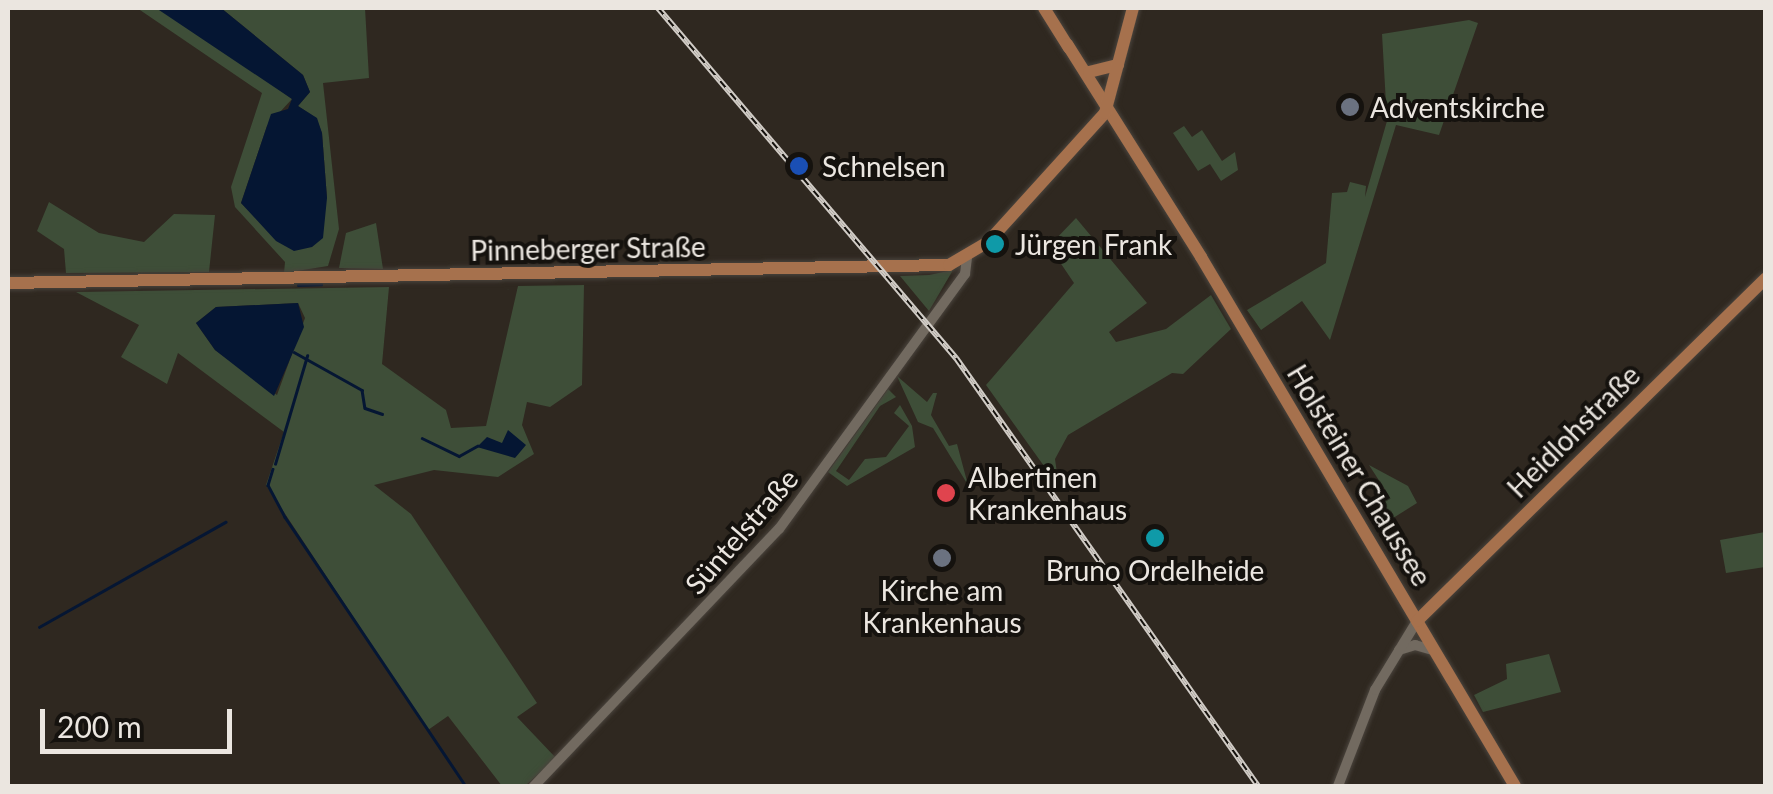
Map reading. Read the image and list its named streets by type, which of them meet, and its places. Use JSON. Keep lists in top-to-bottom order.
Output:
{
  "streets": {
    "main road": ["Pinneberger Straße", "Heidlohstraße", "Holsteiner Chaussee"],
    "street": ["Süntelstraße"]
  },
  "crossings": [
    ["Pinneberger Straße", "Süntelstraße"],
    ["Heidlohstraße", "Holsteiner Chaussee"]
  ],
  "places": [
    "Adventskirche",
    "Schnelsen",
    "Jürgen Frank",
    "Albertinen Krankenhaus",
    "Bruno Ordelheide",
    "Kirche am Krankenhaus"
  ],
  "scale_bar": "200 m"
}
